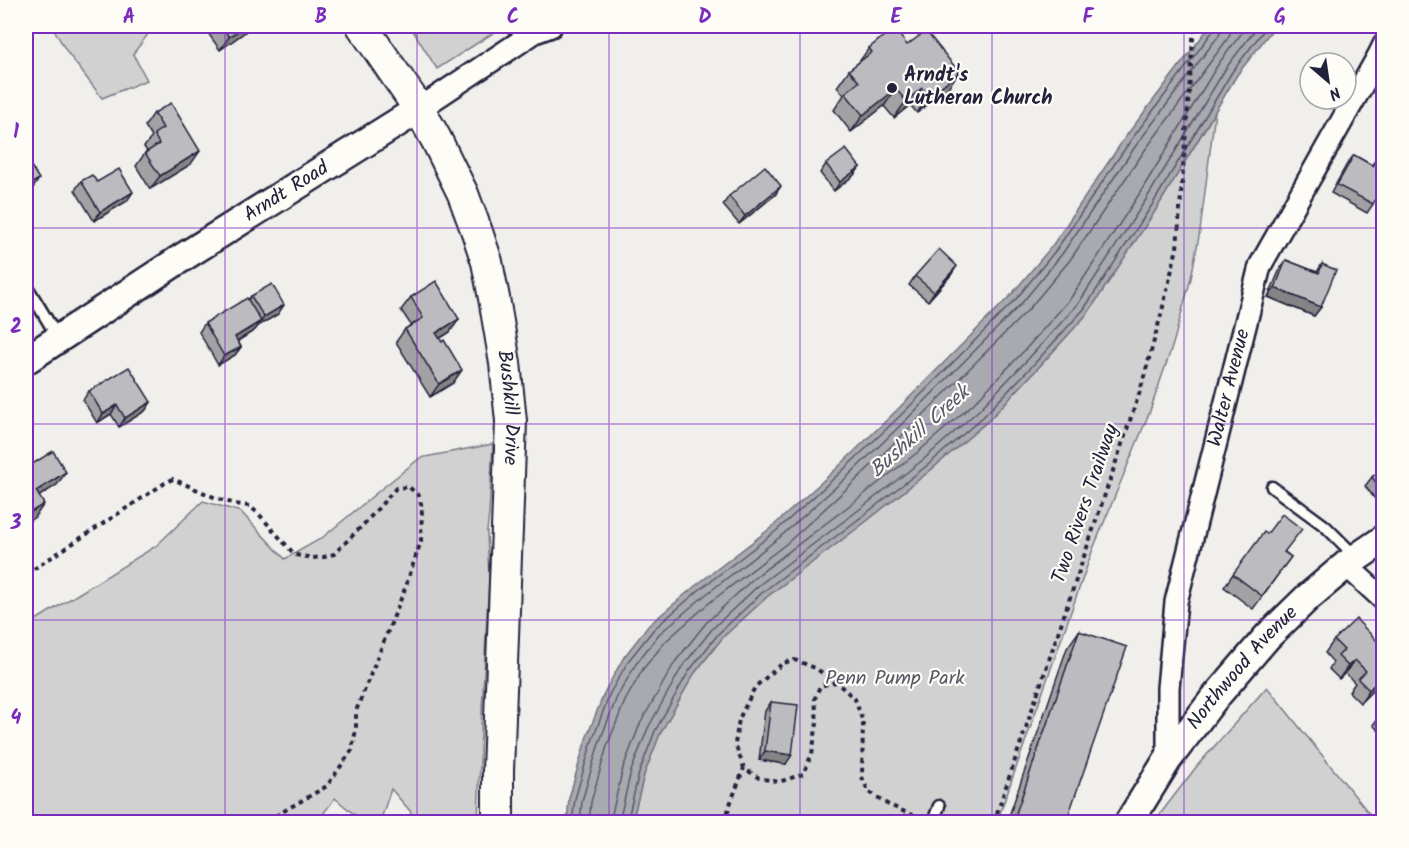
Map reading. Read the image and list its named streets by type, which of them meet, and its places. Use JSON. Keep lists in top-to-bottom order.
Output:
{
  "streets": {
    "main road": ["Bushkill Drive"],
    "street": ["Arndt Road", "Walter Avenue", "Northwood Avenue"],
    "path": ["Two Rivers Trailway"]
  },
  "crossings": [
    ["Arndt Road", "Bushkill Drive"],
    ["Walter Avenue", "Northwood Avenue"]
  ],
  "water": ["Bushkill Creek"],
  "parks": ["Penn Pump Park"],
  "places": ["Arndt's Lutheran Church"],
  "north": "bottom right",
  "grid": {
    "columns": [
      "A",
      "B",
      "C",
      "D",
      "E",
      "F",
      "G"
    ],
    "rows": [
      "1",
      "2",
      "3",
      "4"
    ]
  }
}
